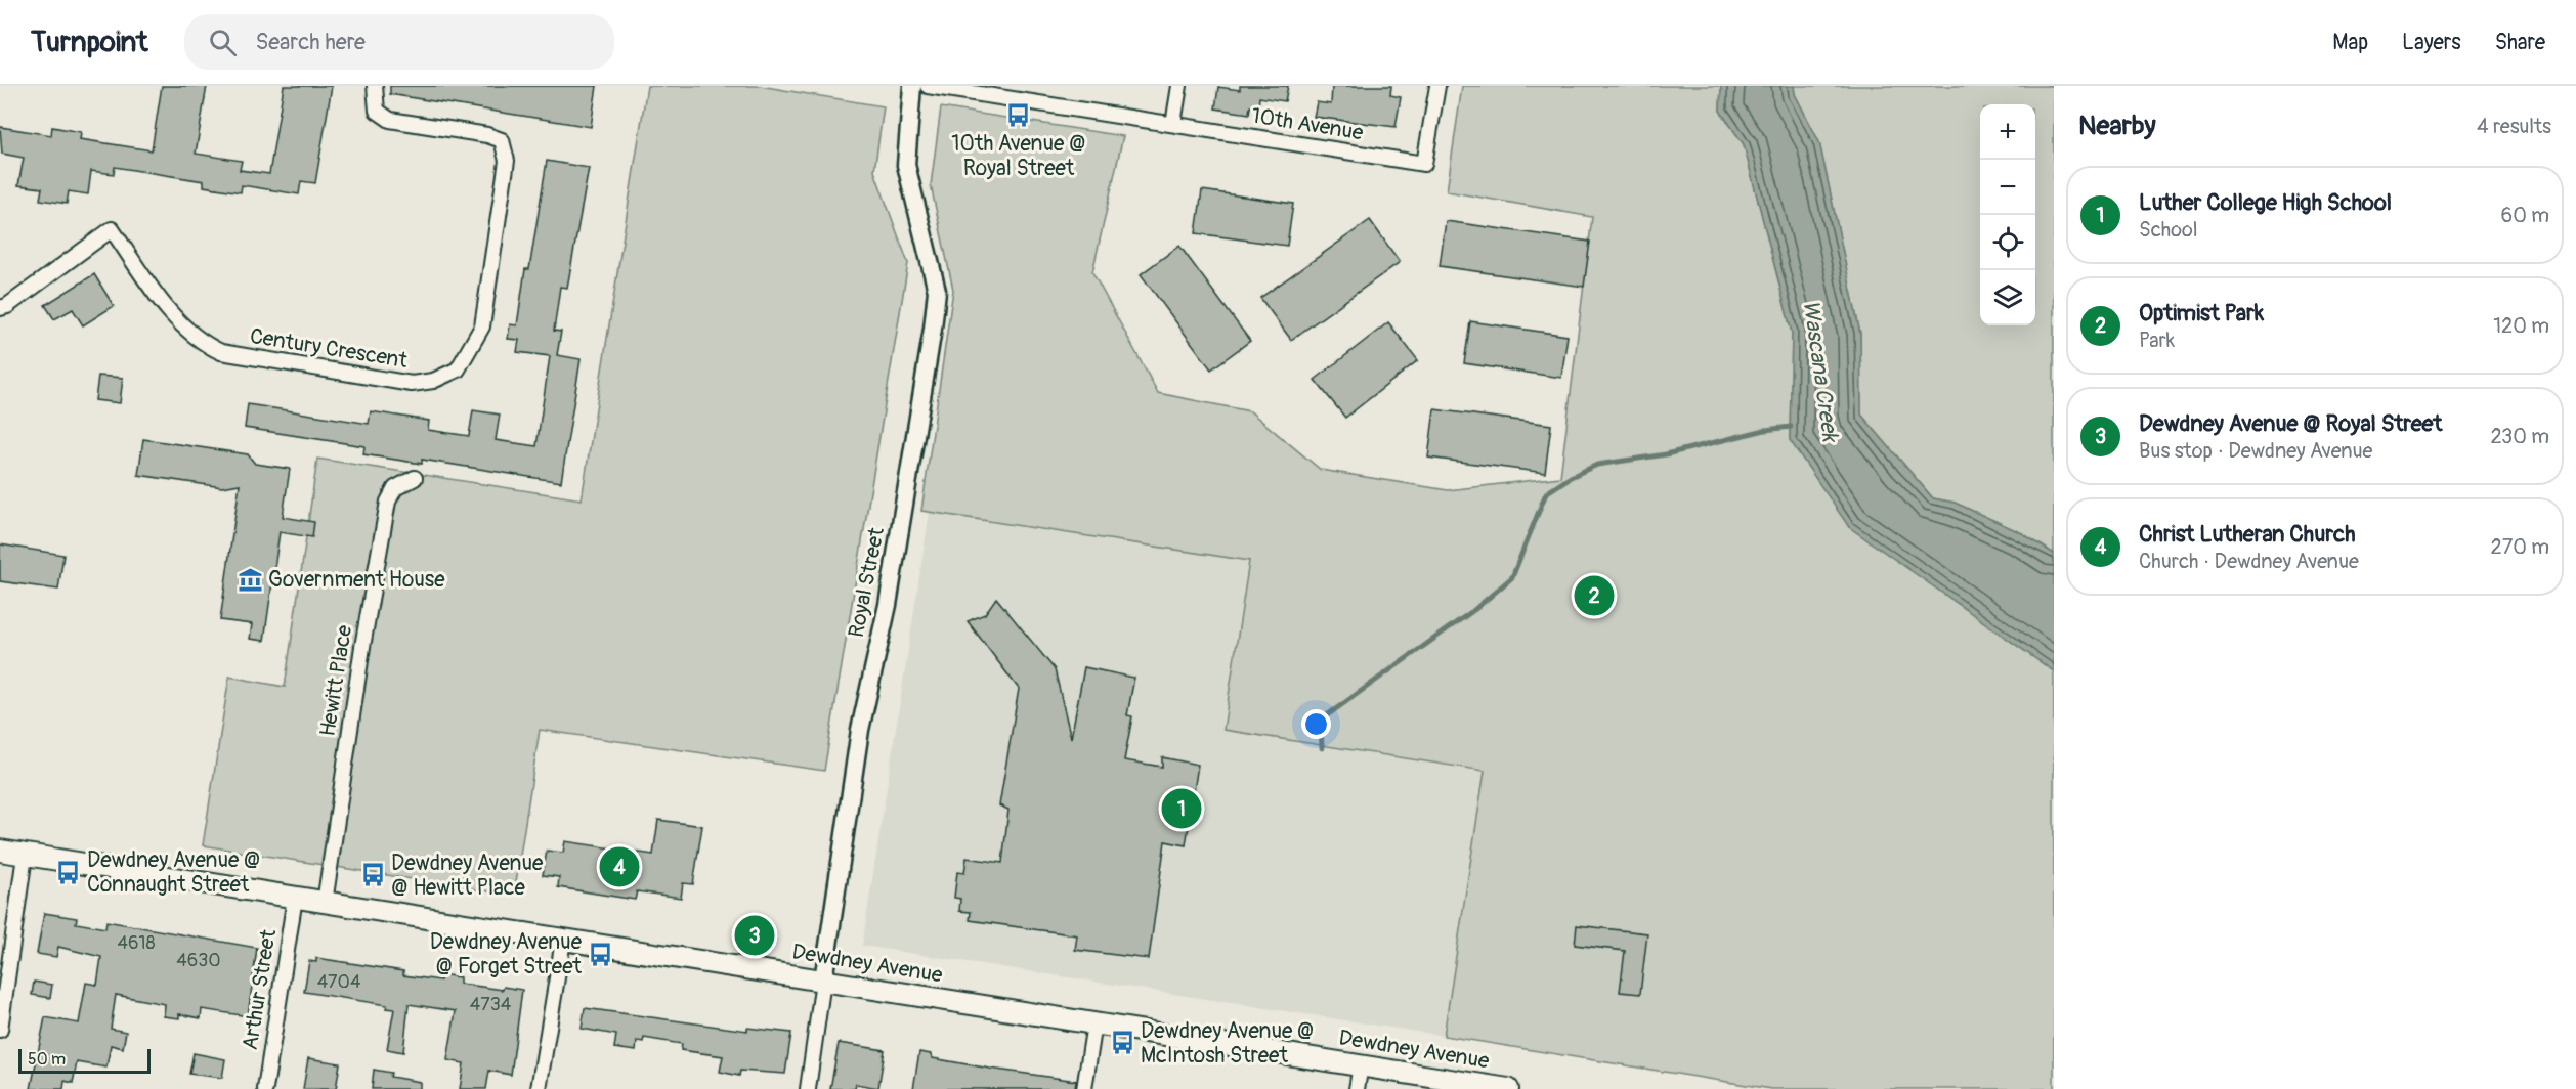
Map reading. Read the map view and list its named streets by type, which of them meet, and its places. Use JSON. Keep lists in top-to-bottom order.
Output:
{
  "streets": {
    "main road": ["Dewdney Avenue"],
    "street": [
      "10th Avenue",
      "Century Crescent",
      "Royal Street",
      "Hewitt Place",
      "Arthur Street"
    ]
  },
  "crossings": [
    ["Royal Street", "Dewdney Avenue"],
    ["Hewitt Place", "Dewdney Avenue"],
    ["Dewdney Avenue", "Arthur Street"]
  ],
  "water": ["Wascana Creek"],
  "places": {
    "bus stop": [
      "10th Avenue @ Royal Street",
      "Dewdney Avenue @ Connaught Street",
      "Dewdney Avenue @ Hewitt Place",
      "Dewdney Avenue @ Forget Street",
      "Dewdney Avenue @ McIntosh Street"
    ],
    "museum": ["Government House"]
  },
  "house_numbers": [
    "4618",
    "4630",
    "4704",
    "4734"
  ],
  "scale_bar": "50 m",
  "page": {
    "header": "Turnpoint",
    "search": "Search here",
    "nav": ["Map", "Layers", "Share"],
    "heading": ["Nearby", "4 results"],
    "map_buttons": ["+", "−"],
    "list": [
      {
        "mark": "1",
        "name": "Luther College High School",
        "note": "School",
        "value": "60 m"
      },
      {
        "mark": "2",
        "name": "Optimist Park",
        "note": "Park",
        "value": "120 m"
      },
      {
        "mark": "3",
        "name": "Dewdney Avenue @ Royal Street",
        "note": "Bus stop · Dewdney Avenue",
        "value": "230 m"
      },
      {
        "mark": "4",
        "name": "Christ Lutheran Church",
        "note": "Church · Dewdney Avenue",
        "value": "270 m"
      }
    ],
    "pins": [
      "2",
      "1",
      "4",
      "3"
    ],
    "scale": "50 m"
  }
}
